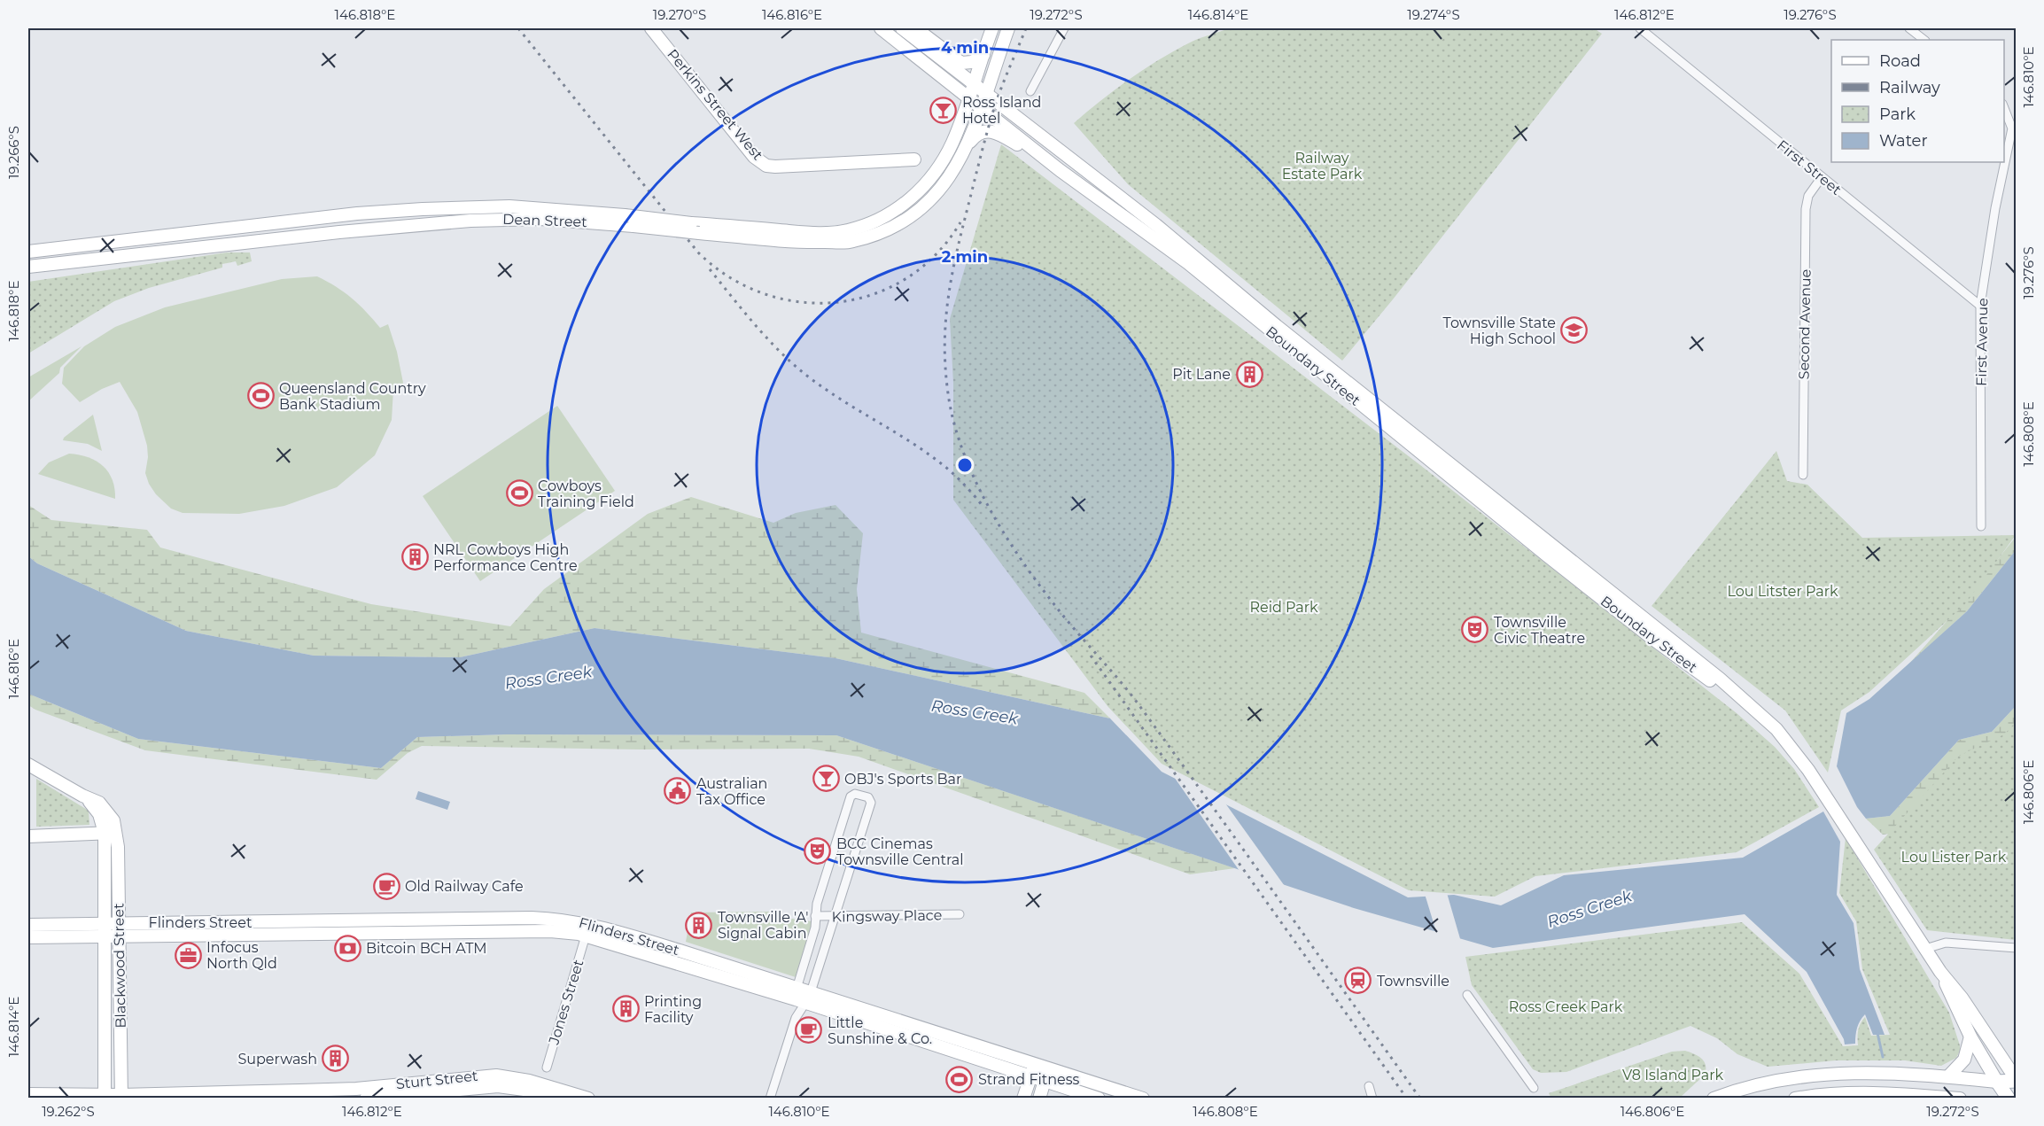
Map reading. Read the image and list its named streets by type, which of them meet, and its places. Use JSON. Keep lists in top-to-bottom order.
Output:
{
  "streets": {
    "main road": [
      "Perkins Street West",
      "Dean Street",
      "Boundary Street",
      "Flinders Street",
      "Blackwood Street",
      "Sturt Street"
    ],
    "street": [
      "First Street",
      "Second Avenue",
      "First Avenue",
      "Kingsway Place",
      "Jones Street"
    ]
  },
  "crossings": [
    ["First Street", "Second Avenue"],
    ["First Street", "First Avenue"],
    ["Dean Street", "Boundary Street"],
    ["Flinders Street", "Blackwood Street"],
    ["Flinders Street", "Jones Street"],
    ["Blackwood Street", "Sturt Street"]
  ],
  "water": ["Ross Creek"],
  "parks": [
    "Railway Estate Park",
    "Lou Litster Park",
    "Reid Park",
    "Lou Lister Park",
    "Ross Creek Park",
    "V8 Island Park"
  ],
  "places": {
    "bar": ["Ross Island Hotel", "OBJ's Sports Bar"],
    "school or university": ["Townsville State High School"],
    "building": [
      "Pit Lane",
      "NRL Cowboys High Performance Centre",
      "Townsville 'A' Signal Cabin",
      "Printing Facility",
      "Superwash"
    ],
    "sports": ["Queensland Country Bank Stadium", "Cowboys Training Field", "Strand Fitness"],
    "theatre": ["Townsville Civic Theatre", "BCC Cinemas Townsville Central"],
    "public building": ["Australian Tax Office"],
    "cafe": ["Old Railway Cafe", "Little Sunshine & Co."],
    "bank": ["Bitcoin BCH ATM"],
    "office": ["Infocus North Qld"],
    "station": ["Townsville"]
  },
  "legend": [
    "Road",
    "Railway",
    "Park",
    "Water"
  ],
  "coordinates": [
    "146.818°E",
    "19.270°S",
    "146.816°E",
    "19.272°S",
    "146.814°E",
    "19.274°S",
    "146.812°E",
    "19.276°S",
    "146.810°E",
    "19.266°S",
    "146.808°E",
    "146.806°E",
    "19.262°S"
  ],
  "rings": ["4 min", "2 min"]
}
